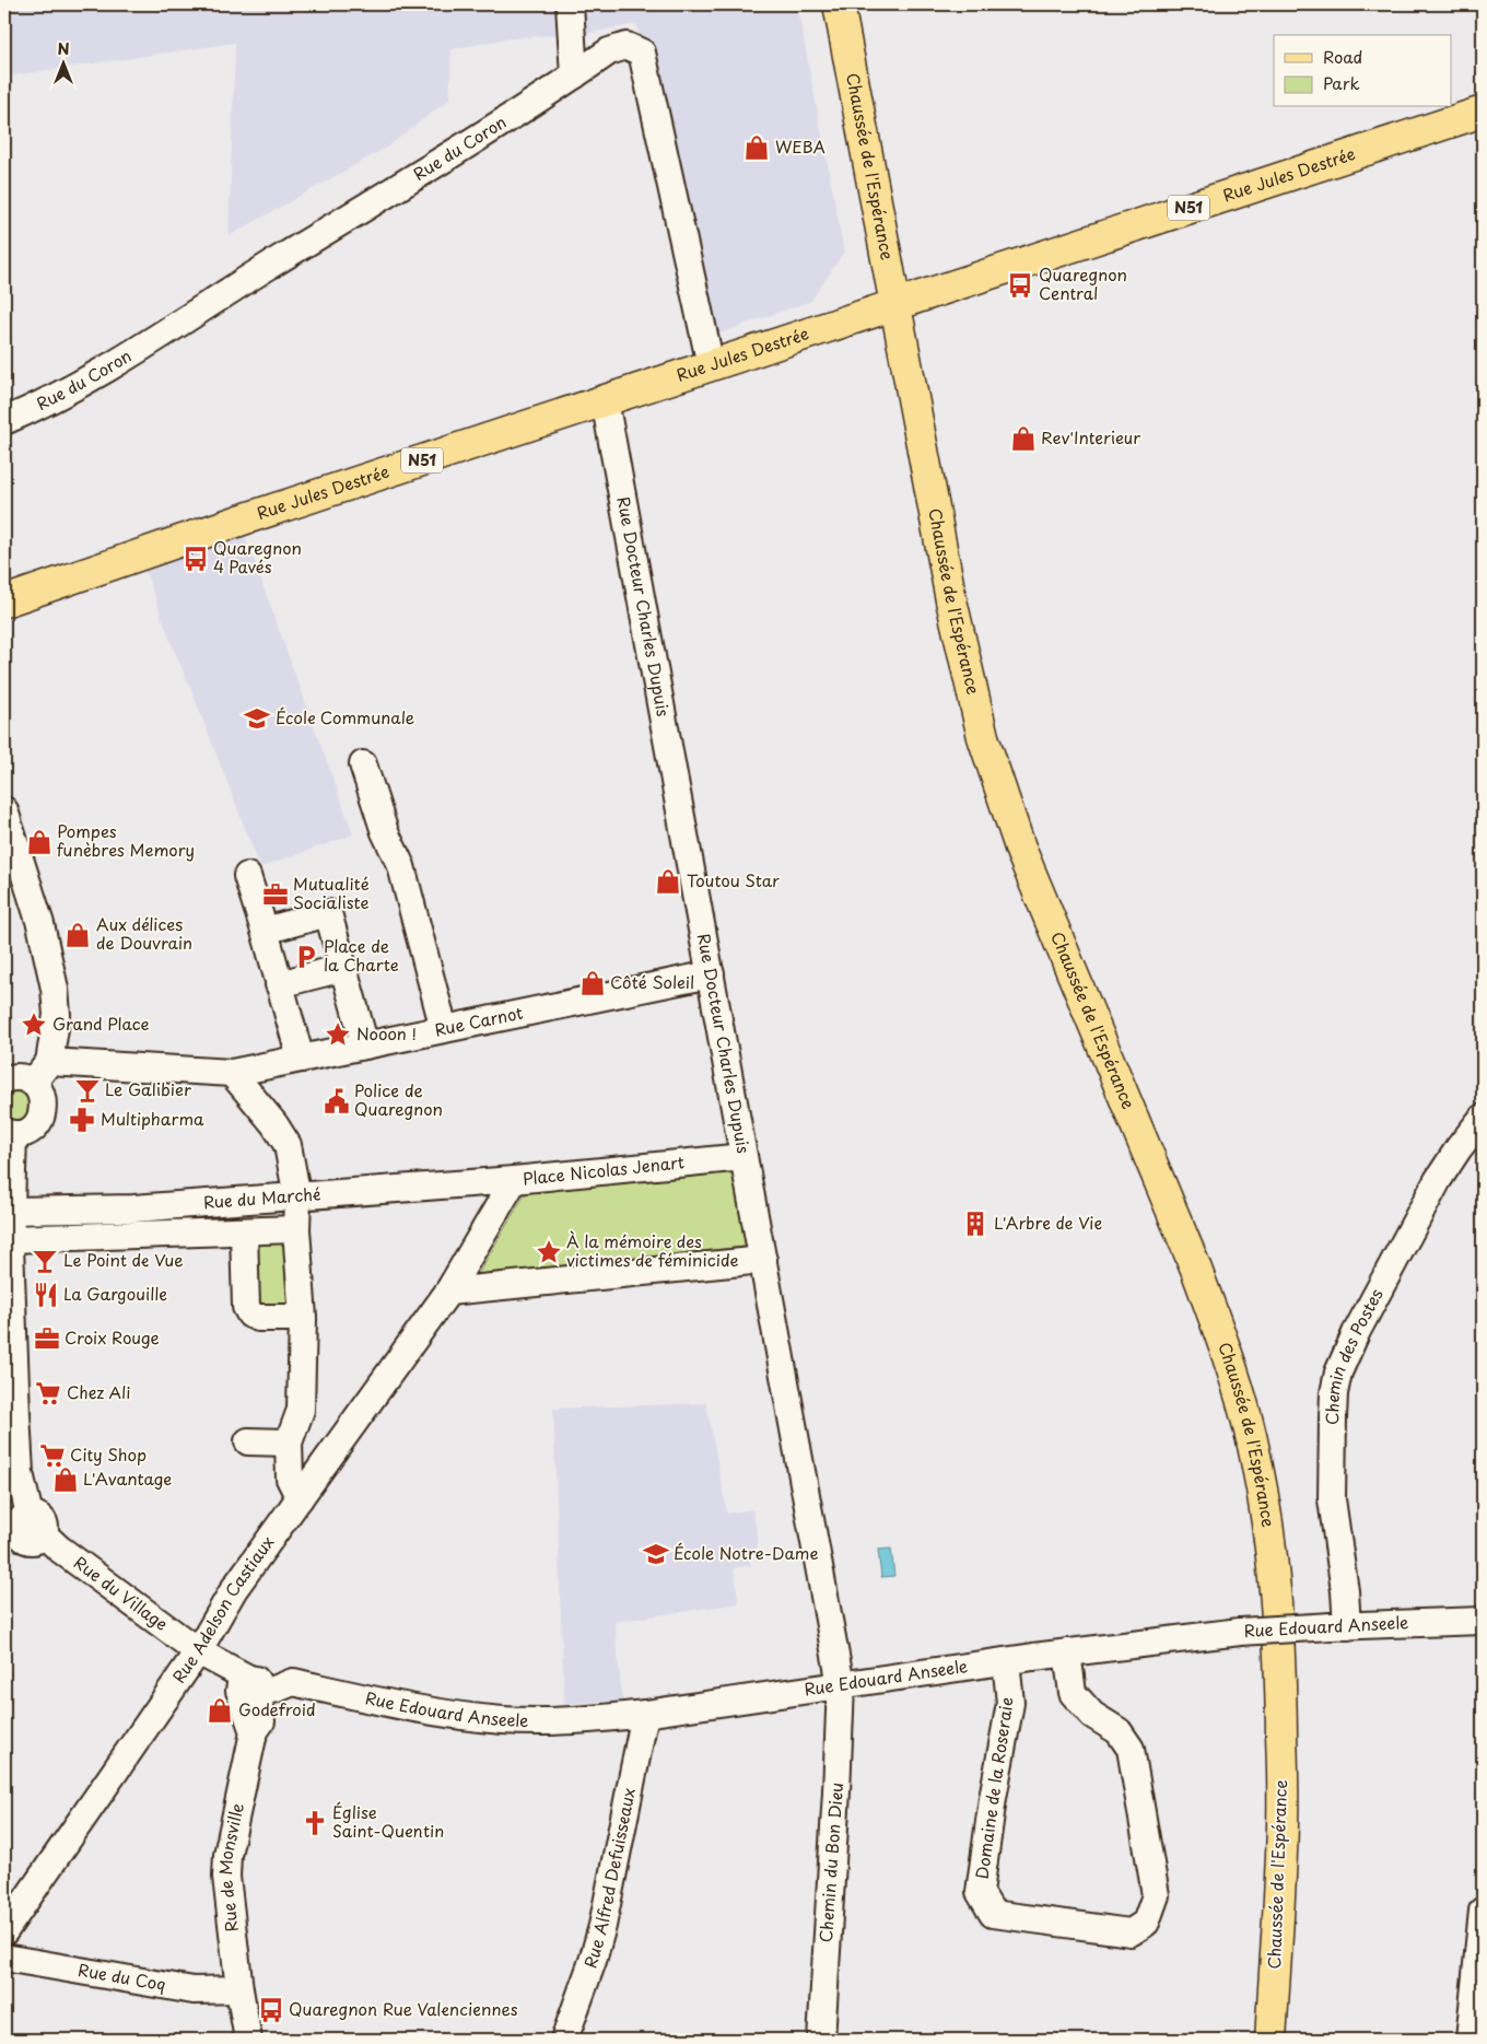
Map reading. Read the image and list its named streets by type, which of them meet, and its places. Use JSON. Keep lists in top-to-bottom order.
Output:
{
  "streets": {
    "main road": ["Chaussée de l'Espérance", "Rue Jules Destrée", "N51"],
    "street": [
      "Rue du Coron",
      "Rue Docteur Charles Dupuis",
      "Rue Carnot",
      "Place Nicolas Jenart",
      "Rue du Marché",
      "Chemin des Postes",
      "Rue du Village",
      "Rue Adelson Castiaux",
      "Rue Edouard Anseele",
      "Domaine de la Roseraie",
      "Chemin du Bon Dieu",
      "Rue de Monsville",
      "Rue Alfred Defuisseaux",
      "Rue du Coq"
    ]
  },
  "crossings": [
    ["Rue du Coron", "Rue Jules Destrée"],
    ["Chaussée de l'Espérance", "Rue Jules Destrée"],
    ["Rue Jules Destrée", "Rue Docteur Charles Dupuis"],
    ["Rue Docteur Charles Dupuis", "Rue Carnot"],
    ["Rue Docteur Charles Dupuis", "Place Nicolas Jenart"],
    ["Rue Docteur Charles Dupuis", "Rue Edouard Anseele"],
    ["Rue Docteur Charles Dupuis", "Chemin du Bon Dieu"],
    ["Place Nicolas Jenart", "Rue du Marché"],
    ["Place Nicolas Jenart", "Rue Adelson Castiaux"],
    ["Rue du Marché", "Rue du Village"],
    ["Chemin des Postes", "Rue Edouard Anseele"],
    ["Rue du Village", "Rue Adelson Castiaux"],
    ["Rue du Village", "Rue Edouard Anseele"],
    ["Rue du Village", "Rue de Monsville"],
    ["Rue Edouard Anseele", "Domaine de la Roseraie"],
    ["Rue Edouard Anseele", "Chemin du Bon Dieu"],
    ["Rue Edouard Anseele", "Rue de Monsville"],
    ["Rue Edouard Anseele", "Rue Alfred Defuisseaux"],
    ["Rue de Monsville", "Rue du Coq"]
  ],
  "places": {
    "shop": [
      "WEBA",
      "Rev'Interieur",
      "Pompes funèbres Memory",
      "Toutou Star",
      "Aux délices de Douvrain",
      "Côté Soleil",
      "L'Avantage",
      "Godefroid"
    ],
    "bus stop": ["Quaregnon Central", "Quaregnon 4 Pavés", "Quaregnon Rue Valenciennes"],
    "school or university": ["École Communale", "École Notre-Dame"],
    "office": ["Mutualité Socialiste", "Croix Rouge"],
    "parking": ["Place de la Charte"],
    "place": ["Grand Place", "Nooon !", "À la mémoire des victimes de féminicide"],
    "bar": ["Le Galibier", "Le Point de Vue"],
    "public building": ["Police de Quaregnon"],
    "pharmacy": ["Multipharma"],
    "building": ["L'Arbre de Vie"],
    "restaurant": ["La Gargouille"],
    "supermarket": ["Chez Ali", "City Shop"],
    "church": ["Église Saint-Quentin"]
  },
  "legend": ["Road", "Park"],
  "north": "top"
}
